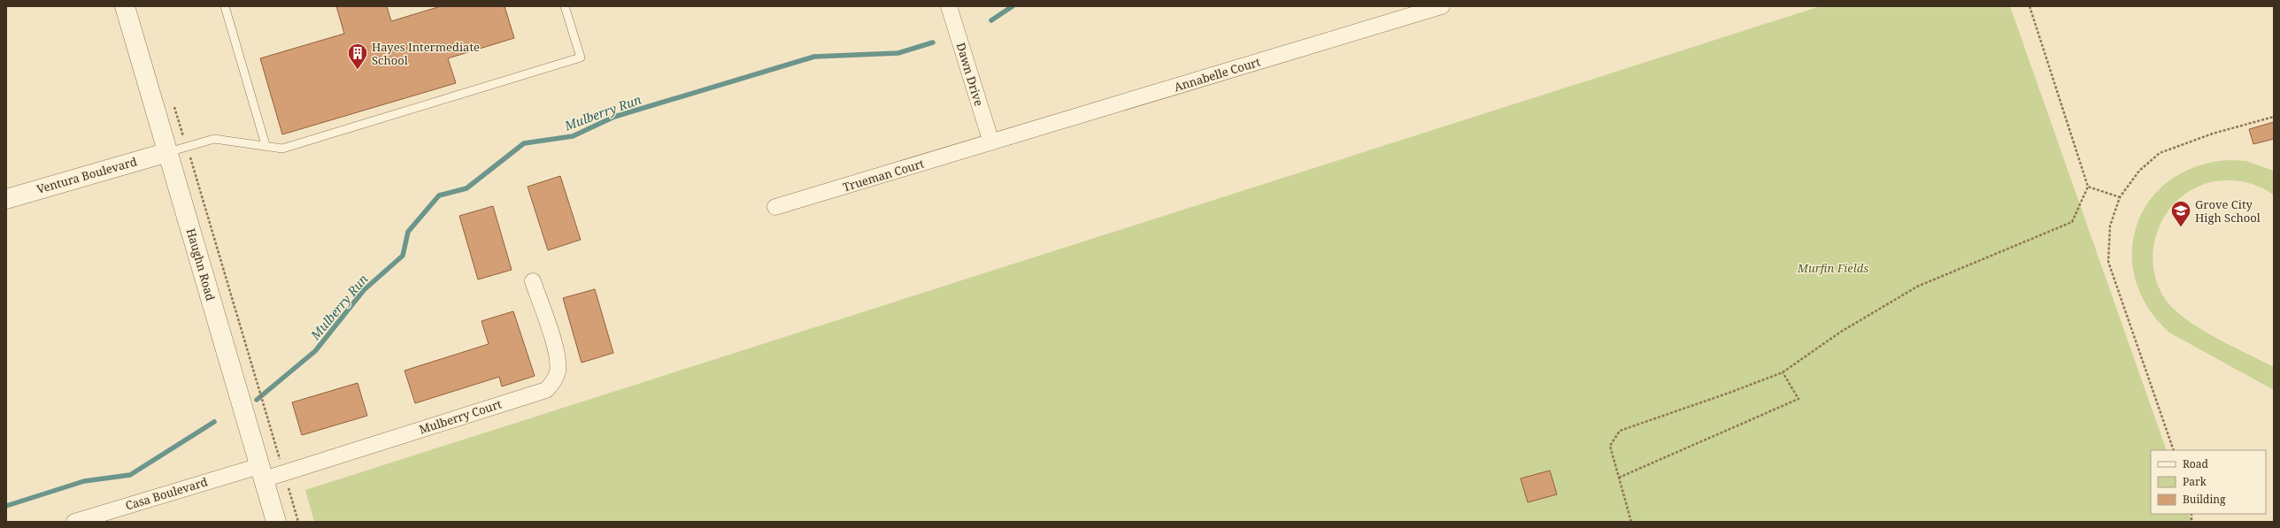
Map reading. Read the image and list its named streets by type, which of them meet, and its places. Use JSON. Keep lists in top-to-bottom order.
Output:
{
  "streets": {
    "street": [
      "Dawn Drive",
      "Annabelle Court",
      "Ventura Boulevard",
      "Trueman Court",
      "Haughn Road",
      "Mulberry Court",
      "Casa Boulevard"
    ]
  },
  "crossings": [
    ["Dawn Drive", "Annabelle Court"],
    ["Dawn Drive", "Trueman Court"],
    ["Annabelle Court", "Trueman Court"],
    ["Ventura Boulevard", "Haughn Road"],
    ["Haughn Road", "Mulberry Court"],
    ["Haughn Road", "Casa Boulevard"],
    ["Mulberry Court", "Casa Boulevard"]
  ],
  "water": ["Mulberry Run"],
  "parks": ["Murfin Fields"],
  "places": {
    "building": ["Hayes Intermediate School"],
    "school or university": ["Grove City High School"]
  },
  "legend": ["Road", "Park", "Building"]
}
